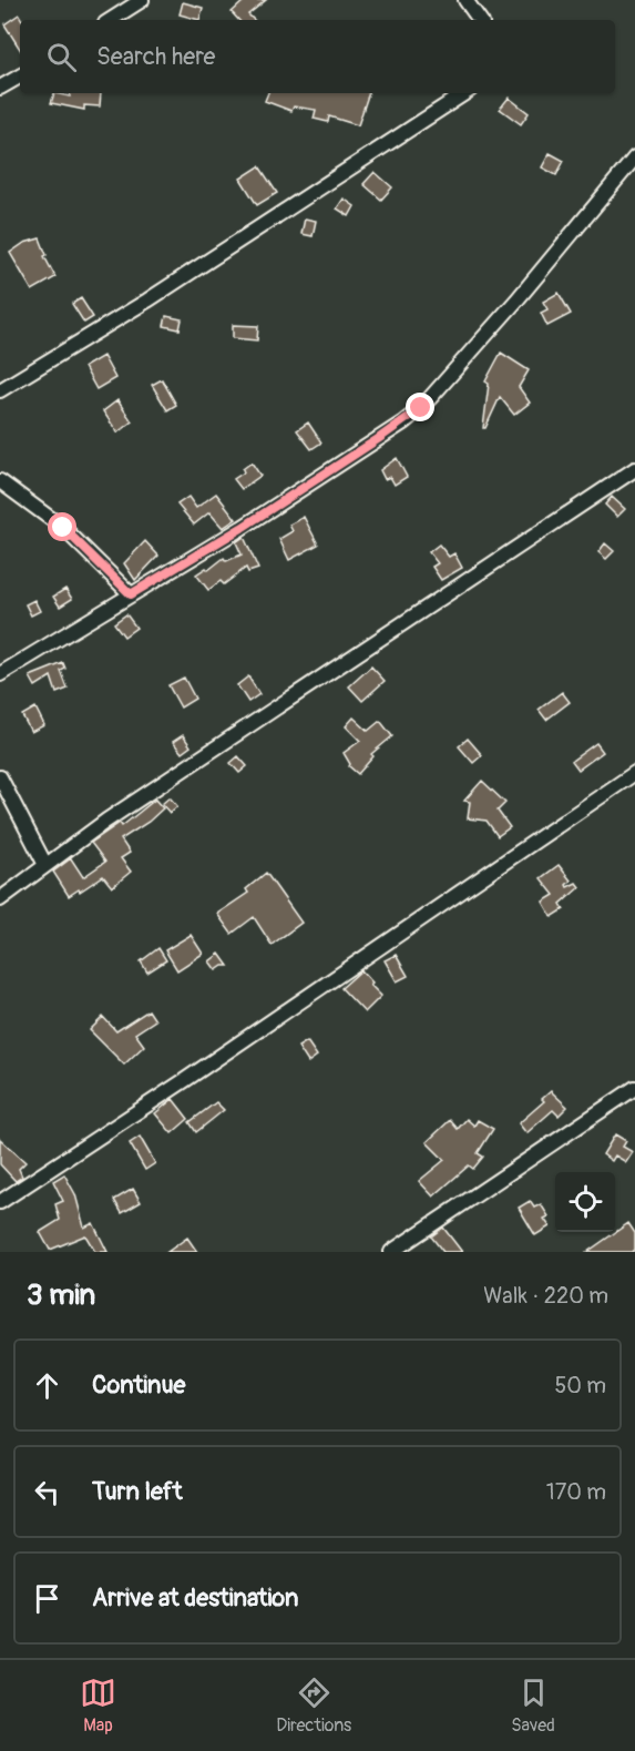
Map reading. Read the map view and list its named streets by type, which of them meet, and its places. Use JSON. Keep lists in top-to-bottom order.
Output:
{
  "page": {
    "search": "Search here",
    "heading": ["3 min", "Walk · 220 m"],
    "list": [
      ["Continue", "50 m"],
      ["Turn left", "170 m"],
      "Arrive at destination"
    ],
    "nav": ["Map", "Directions", "Saved"]
  }
}
